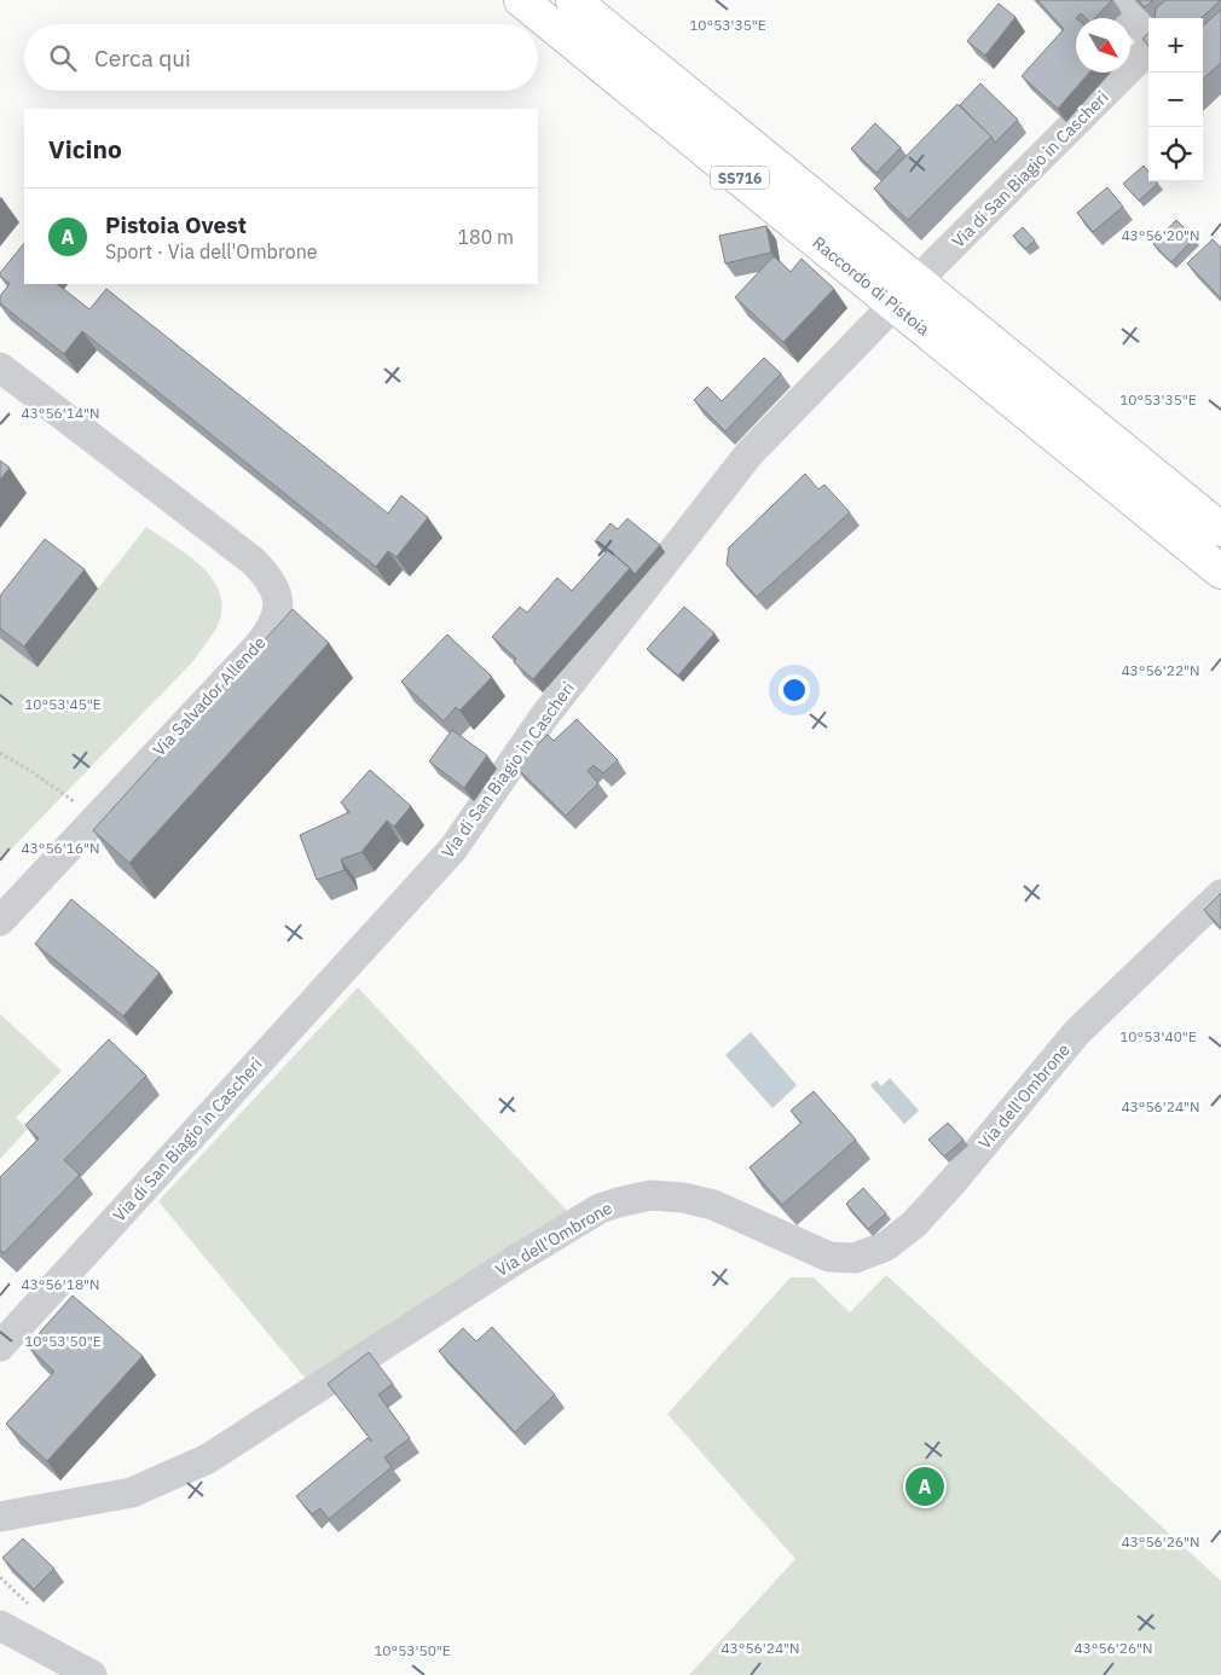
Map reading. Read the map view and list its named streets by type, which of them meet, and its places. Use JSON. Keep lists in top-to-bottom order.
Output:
{
  "streets": {
    "highway": ["SS716", "Raccordo di Pistoia"],
    "street": ["Via di San Biagio in Cascheri", "Via Salvador Allende", "Via dell'Ombrone"]
  },
  "north": "bottom right",
  "page": {
    "map_buttons": ["+", "−"],
    "search": "Cerca qui",
    "heading": "Vicino",
    "list": [
      {
        "mark": "A",
        "name": "Pistoia Ovest",
        "note": "Sport · Via dell'Ombrone",
        "value": "180 m"
      }
    ],
    "pins": "A"
  },
  "coordinates": [
    "10°53'35\"E",
    "43°56'20\"N",
    "43°56'14\"N",
    "43°56'22\"N",
    "10°53'45\"E",
    "43°56'16\"N",
    "10°53'40\"E",
    "43°56'24\"N",
    "43°56'18\"N",
    "10°53'50\"E",
    "43°56'26\"N"
  ]
}
